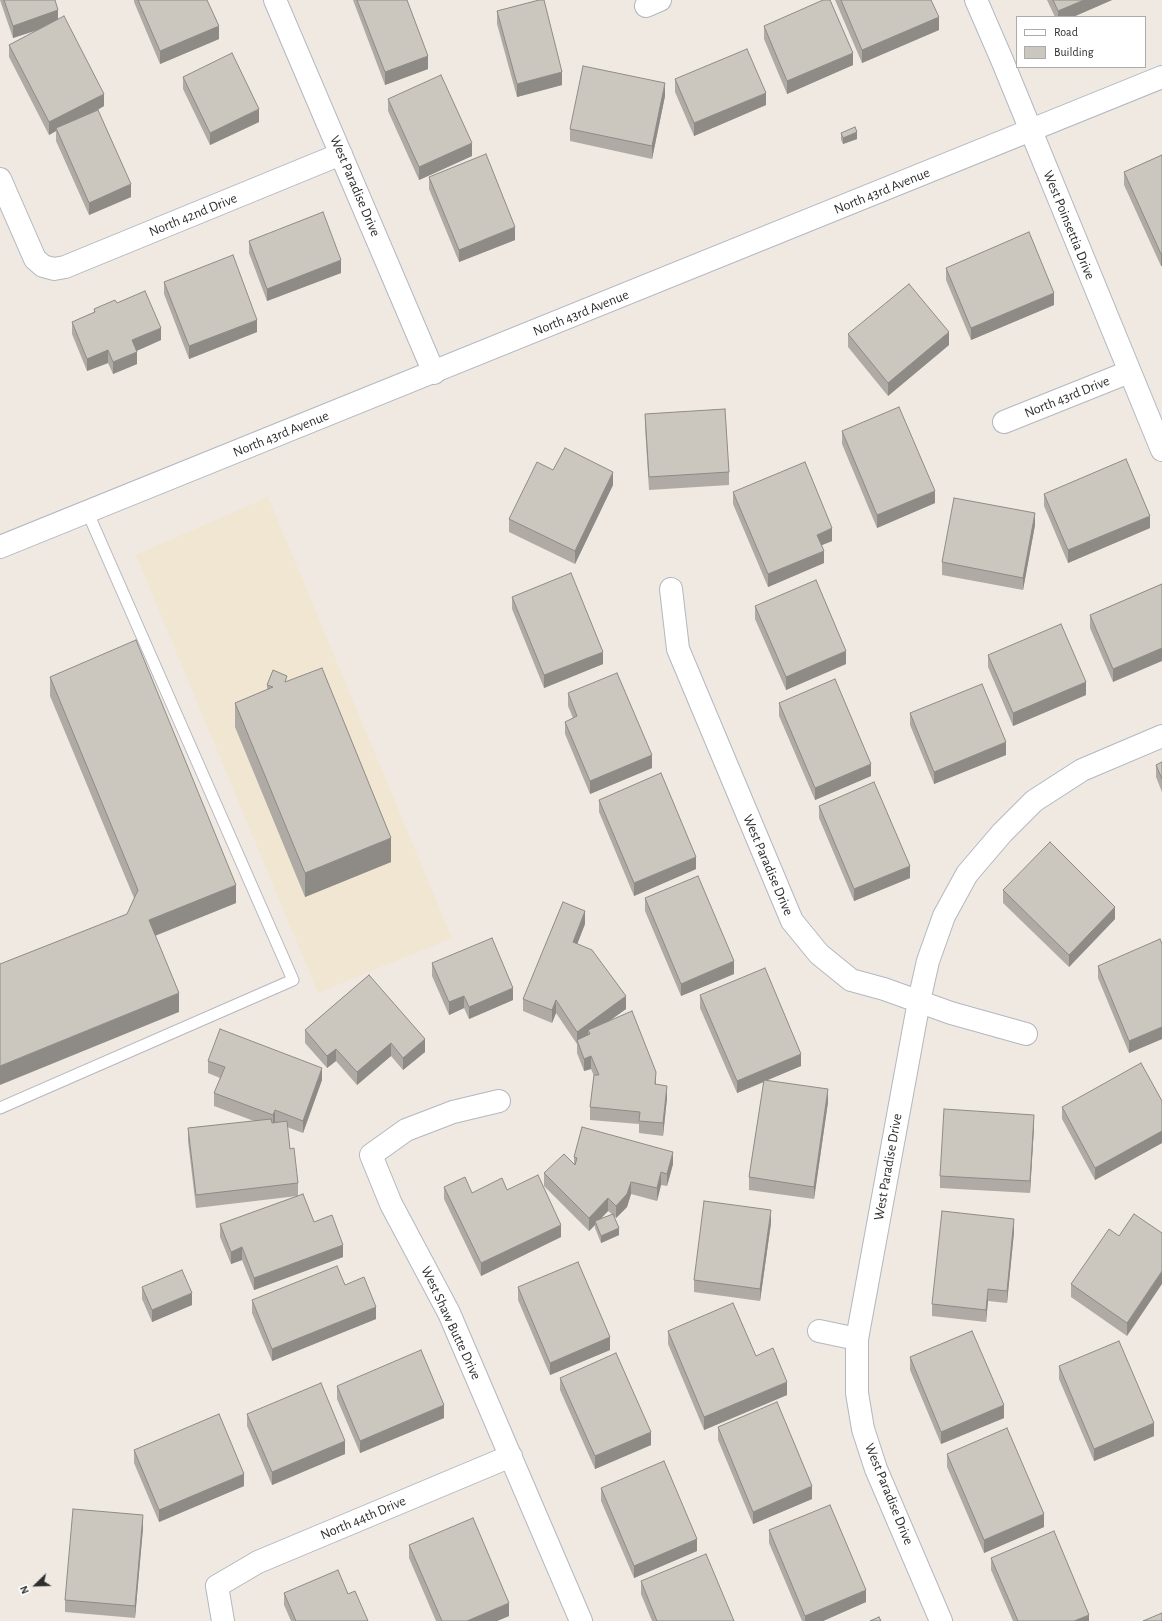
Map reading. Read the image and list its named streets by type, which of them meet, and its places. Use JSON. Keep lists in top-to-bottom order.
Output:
{
  "streets": {
    "street": [
      "West Paradise Drive",
      "North 43rd Avenue",
      "North 42nd Drive",
      "West Poinsettia Drive",
      "North 43rd Drive",
      "West Shaw Butte Drive",
      "North 44th Drive"
    ]
  },
  "crossings": [
    ["West Paradise Drive", "North 43rd Avenue"],
    ["West Paradise Drive", "North 42nd Drive"],
    ["North 43rd Avenue", "West Poinsettia Drive"],
    ["West Poinsettia Drive", "North 43rd Drive"],
    ["West Shaw Butte Drive", "North 44th Drive"]
  ],
  "legend": ["Road", "Building"],
  "north": "bottom left"
}
